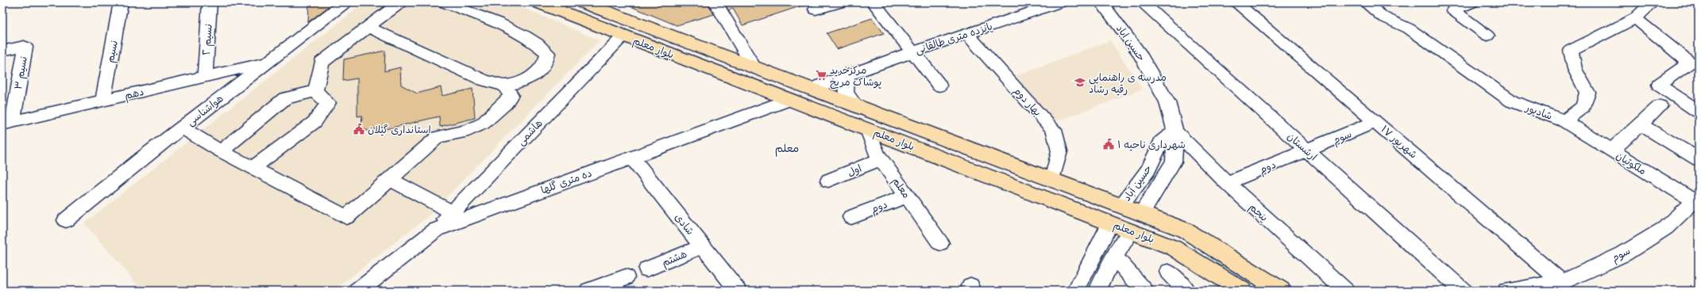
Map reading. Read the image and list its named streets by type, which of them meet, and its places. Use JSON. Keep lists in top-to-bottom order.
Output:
{
  "streets": {
    "main road": ["بلوار معلم"],
    "street": [
      "پانزده متری طالقانی",
      "نسیم ٢",
      "حسین اباد",
      "نسیم",
      "نسیم ۳",
      "دهم",
      "بهار دوم",
      "هواشناسی",
      "شادپور",
      "هاشمی",
      "سوم",
      "۱۷ شهریور",
      "ارشستان",
      "ملکوتیان",
      "دوم",
      "اول",
      "ده متری گلها",
      "حسین آباد",
      "معلم",
      "پنجم",
      "شادی",
      "هشتم"
    ]
  },
  "crossings": [
    ["پانزده متری طالقانی", "بلوار معلم"],
    ["پانزده متری طالقانی", "بهار دوم"],
    ["نسیم ٢", "دهم"],
    ["حسین اباد", "بلوار معلم"],
    ["حسین اباد", "حسین آباد"],
    ["حسین اباد", "پنجم"],
    ["بلوار معلم", "بهار دوم"],
    ["بلوار معلم", "هاشمی"],
    ["بلوار معلم", "ده متری گلها"],
    ["بلوار معلم", "حسین آباد"],
    ["بلوار معلم", "معلم"],
    ["نسیم", "دهم"],
    ["نسیم ۳", "دهم"],
    ["دهم", "هواشناسی"],
    ["شادپور", "ملکوتیان"],
    ["هاشمی", "ده متری گلها"],
    ["سوم", "۱۷ شهریور"],
    ["سوم", "ارشستان"],
    ["سوم", "ملکوتیان"],
    ["سوم", "دوم"],
    ["ارشستان", "دوم"],
    ["دوم", "معلم"],
    ["دوم", "پنجم"],
    ["اول", "معلم"],
    ["ده متری گلها", "شادی"],
    ["حسین آباد", "پنجم"],
    ["شادی", "هشتم"]
  ],
  "districts": ["معلم"],
  "places": {
    "supermarket": ["مرکزخرید پوشاک مریخ"],
    "school or university": ["مدرسه ی راهنمایی رقیه رشاد"],
    "public building": ["استانداری گیلان", "شهرداری ناحیه ۱"]
  }
}
